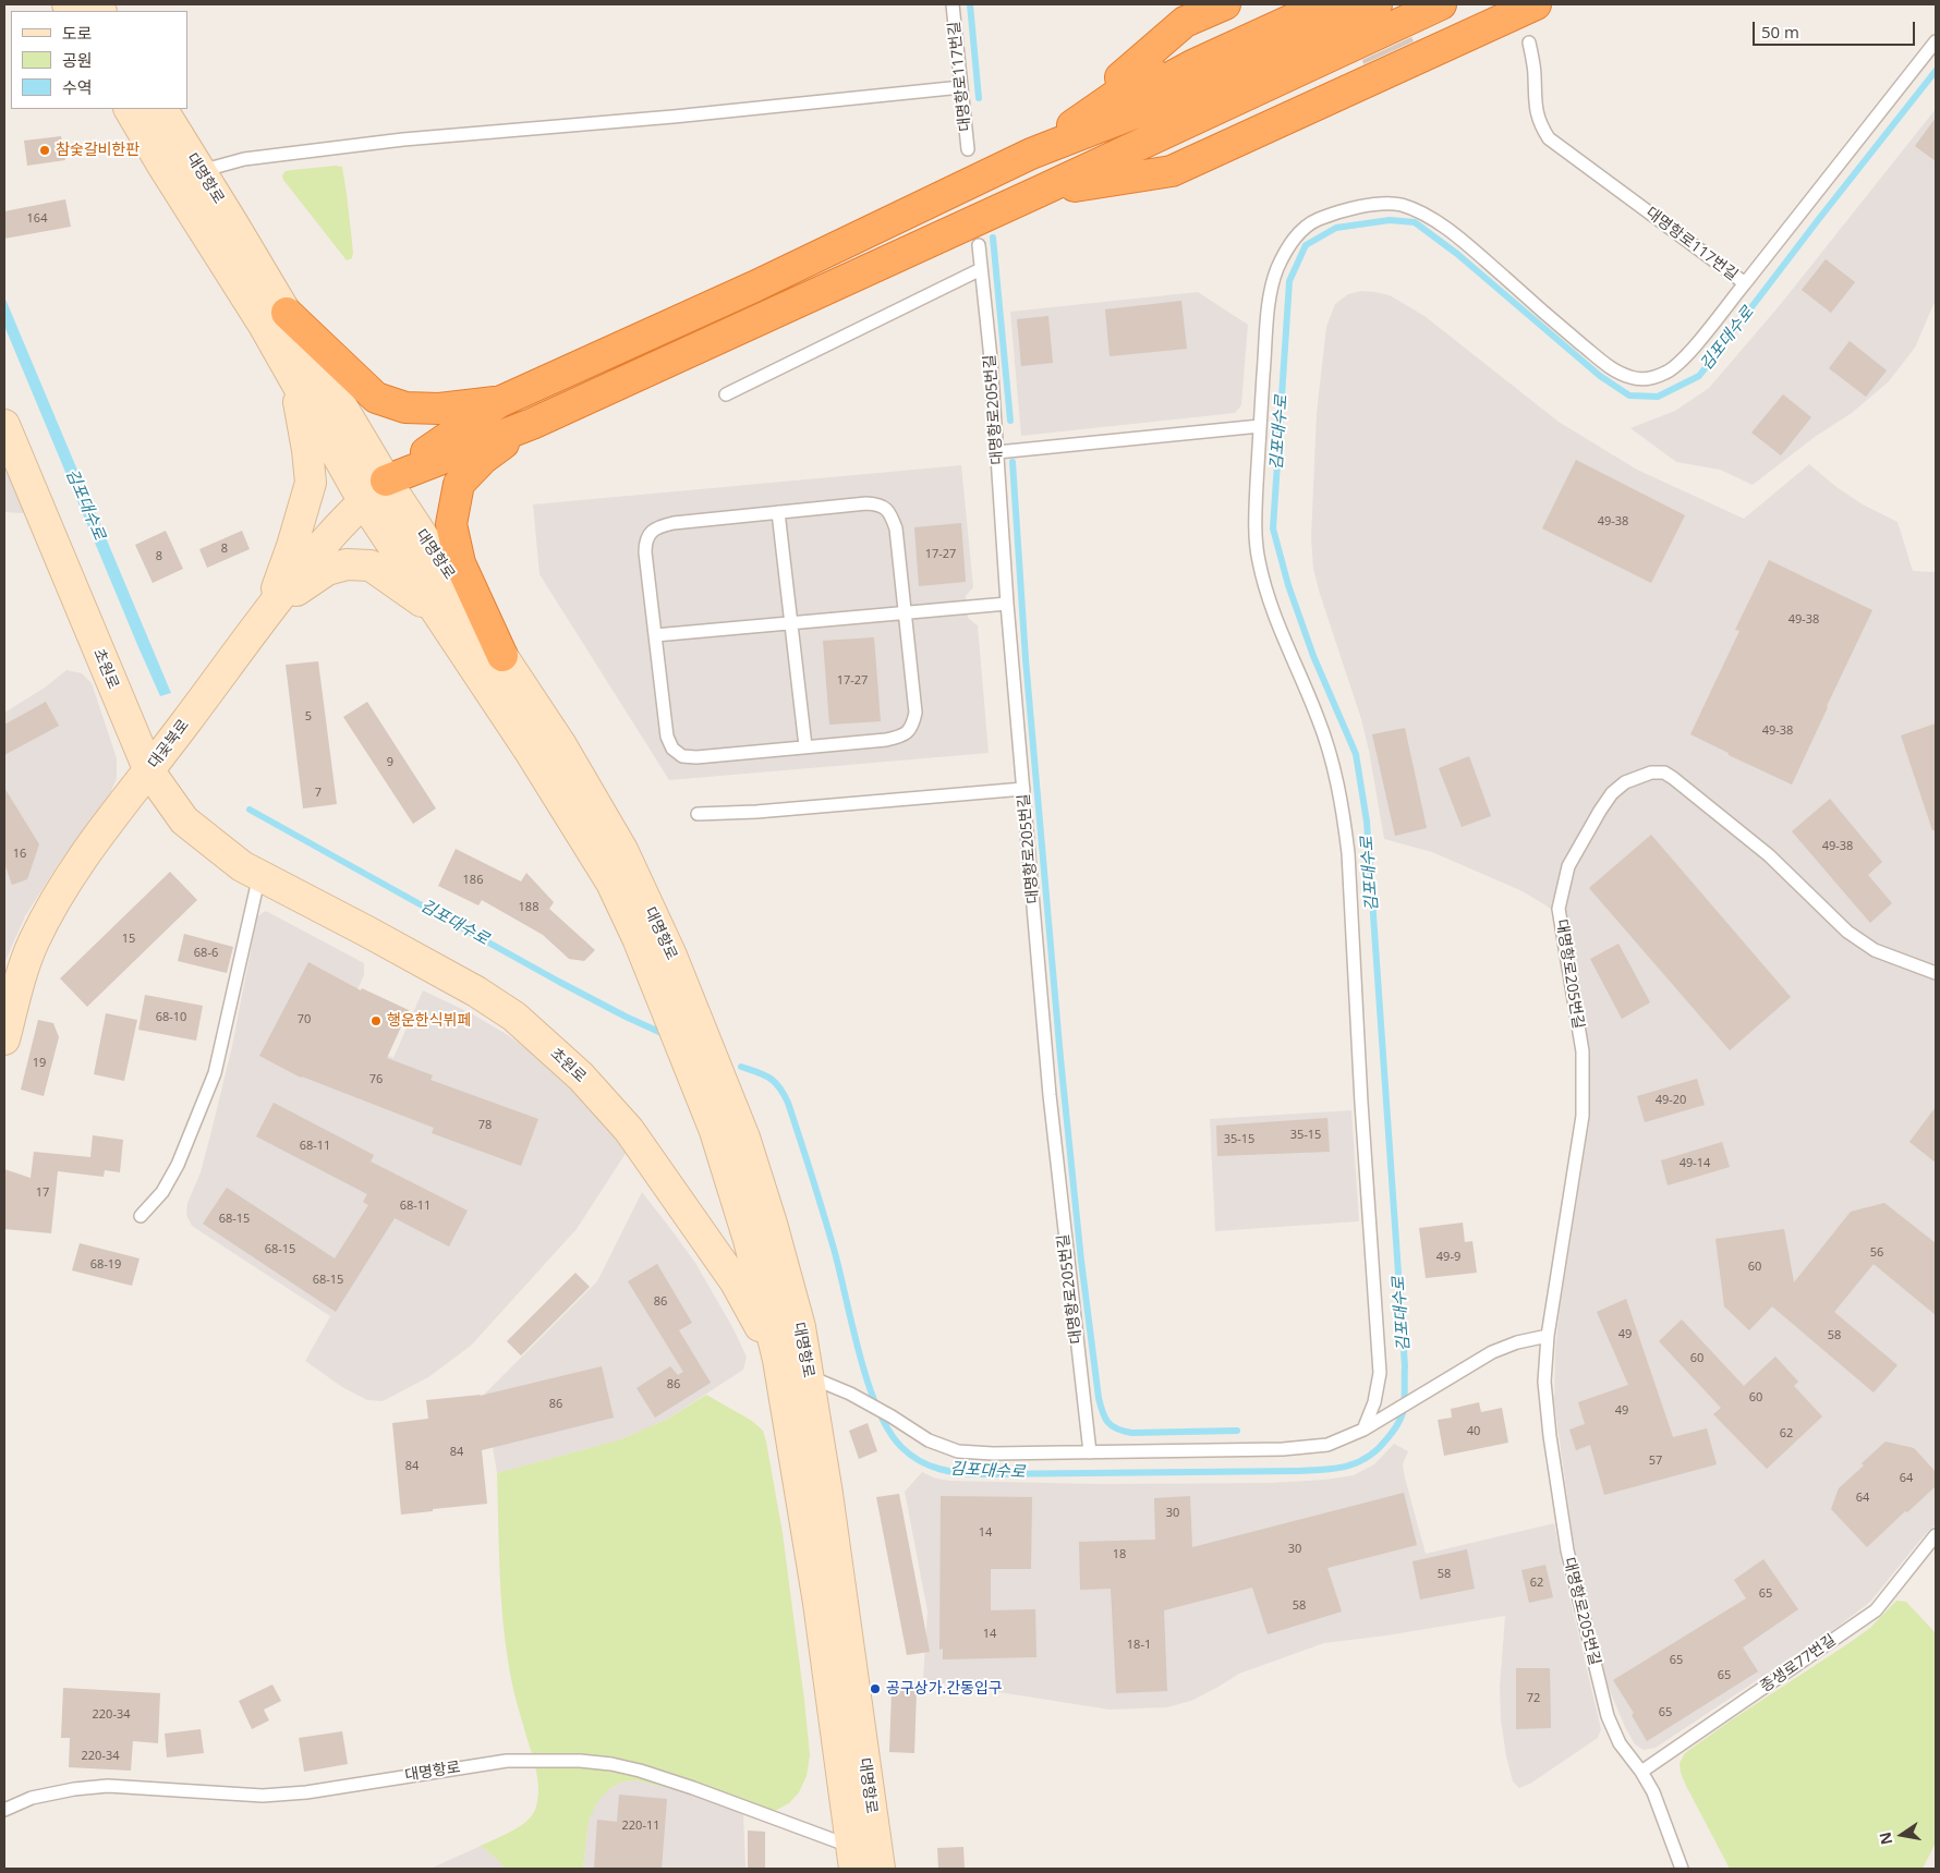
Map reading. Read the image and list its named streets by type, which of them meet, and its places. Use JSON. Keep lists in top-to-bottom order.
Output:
{
  "streets": {
    "main road": ["대명항로", "초원로", "대곶북로"],
    "lane": ["대명항로117번길", "대명항로205번길", "종생로77번길"]
  },
  "crossings": [
    ["대명항로", "초원로"],
    ["대명항로", "대곶북로"],
    ["대명항로205번길", "종생로77번길"],
    ["초원로", "대곶북로"]
  ],
  "water": ["김포대수로"],
  "places": ["참숯갈비한판", "행운한식뷔페", "공구상가.간동입구"],
  "house_numbers": [
    "164",
    "49-38",
    "8",
    "17-27",
    "8",
    "49-38",
    "17-27",
    "5",
    "49-38",
    "9",
    "7",
    "49-38",
    "16",
    "186",
    "188",
    "15",
    "68-6",
    "68-10",
    "70",
    "19",
    "76",
    "49-20",
    "78",
    "35-15",
    "35-15",
    "68-11",
    "49-14",
    "17",
    "68-11",
    "68-15",
    "68-15",
    "56",
    "49-9",
    "68-19",
    "60",
    "68-15",
    "86",
    "49",
    "58",
    "60",
    "86",
    "60",
    "86",
    "49",
    "40",
    "62",
    "84",
    "57",
    "84",
    "64",
    "64",
    "30",
    "14",
    "30",
    "18",
    "58",
    "62",
    "65",
    "58",
    "14",
    "18-1",
    "65",
    "65",
    "72",
    "65",
    "220-34",
    "220-34",
    "220-11"
  ],
  "legend": ["도로", "공원", "수역"],
  "scale_bar": "50 m",
  "north": "left"
}
